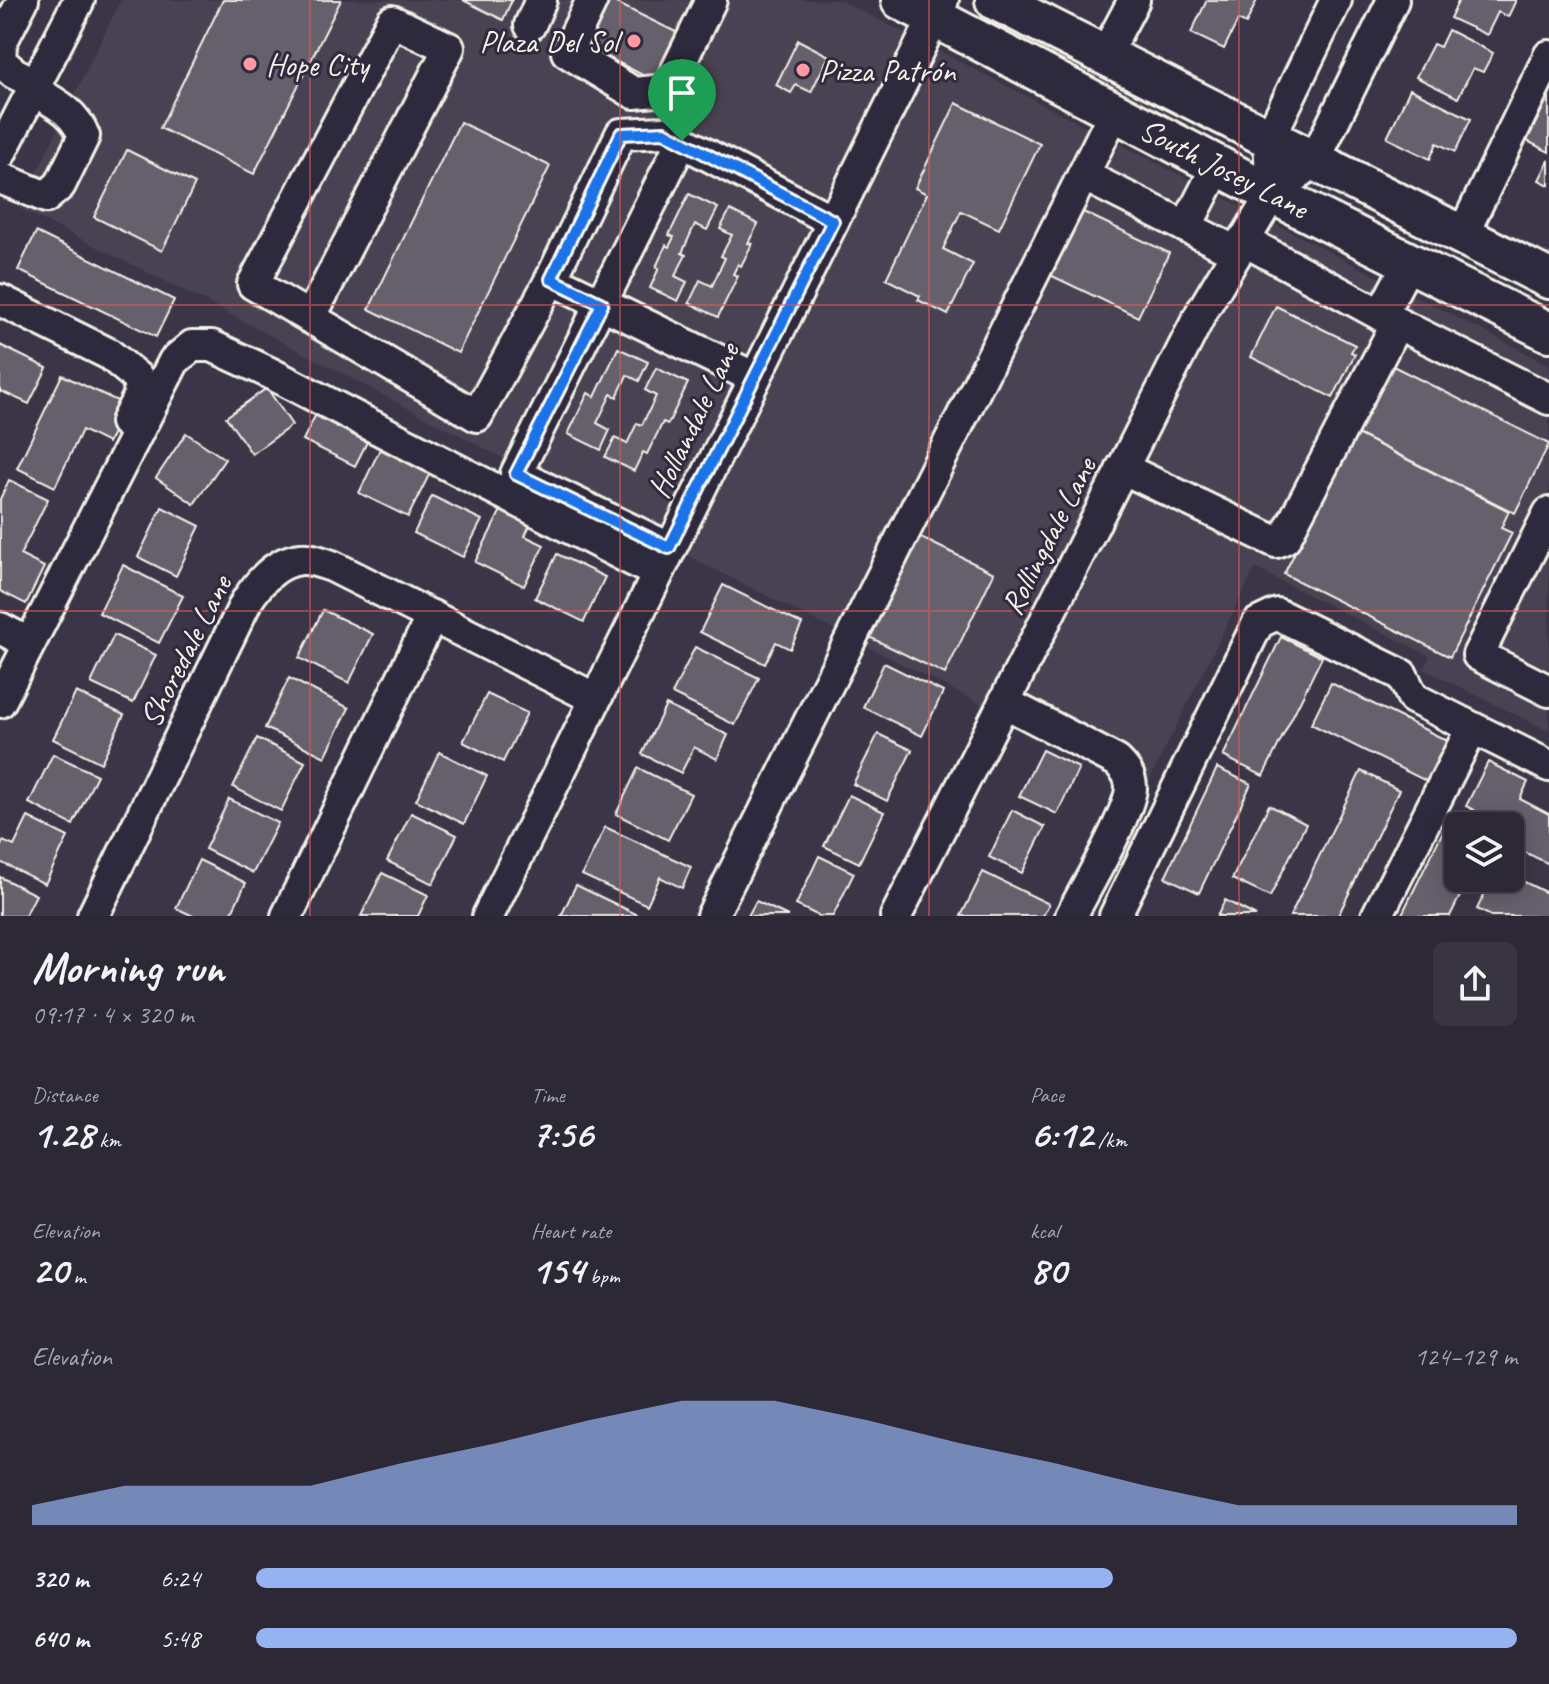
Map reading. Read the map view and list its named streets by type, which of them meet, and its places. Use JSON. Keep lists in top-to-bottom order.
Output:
{
  "streets": {
    "main road": ["South Josey Lane"],
    "street": ["Hollandale Lane", "Rollingdale Lane", "Shoredale Lane"]
  },
  "crossings": [
    ["South Josey Lane", "Hollandale Lane"],
    ["South Josey Lane", "Rollingdale Lane"],
    ["Hollandale Lane", "Shoredale Lane"]
  ],
  "places": ["Plaza Del Sol", "Hope City", "Pizza Patrón"],
  "page": {
    "heading": ["Morning run", "09:17 · 4 × 320 m"],
    "stats": [
      ["Distance", "1.28 km"],
      ["Time", "7:56"],
      ["Pace", "6:12 /km"],
      ["Elevation", "20 m"],
      ["Heart rate", "154 bpm"],
      ["kcal", "80"]
    ],
    "chart": ["Elevation", "124–129 m"],
    "list": [
      {
        "name": "320 m",
        "note": "6:24"
      },
      {
        "name": "640 m",
        "note": "5:48"
      }
    ]
  }
}
